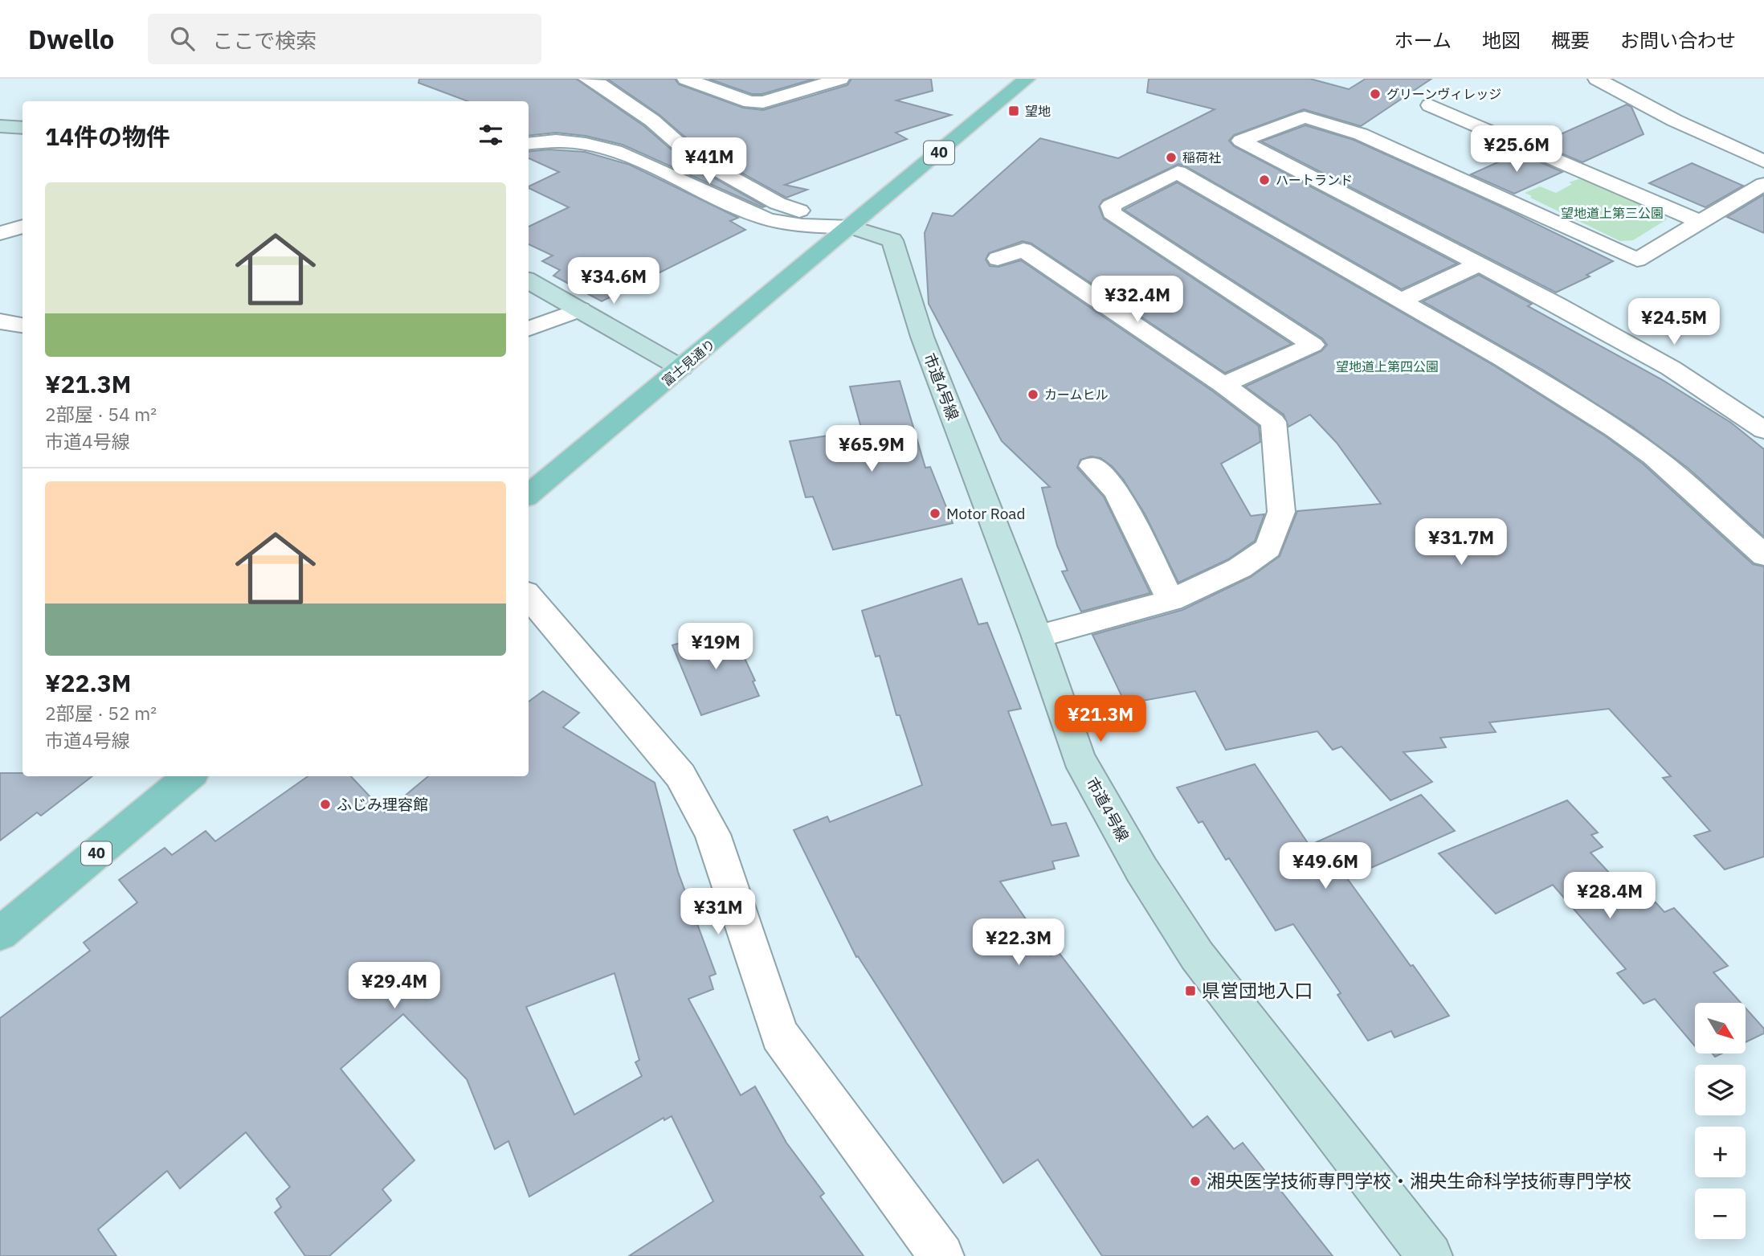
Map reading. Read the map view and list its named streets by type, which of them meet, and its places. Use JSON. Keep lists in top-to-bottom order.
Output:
{
  "streets": {
    "main road": ["40", "富士見通り"],
    "street": ["市道4号線"]
  },
  "crossings": [
    ["40", "富士見通り"],
    ["40", "市道4号線"],
    ["富士見通り", "市道4号線"]
  ],
  "parks": ["望地道上第三公園", "望地道上第四公園"],
  "places": {
    "other": [
      "グリーンヴィレッジ",
      "稲荷社",
      "ハートランド",
      "カームヒル",
      "Motor Road",
      "ふじみ理容館",
      "湘央医学技術専門学校・湘央生命科学技術専門学校"
    ],
    "transit": ["望地", "県営団地入口"]
  },
  "north": "bottom right",
  "page": {
    "header": "Dwello",
    "search": "ここで検索",
    "nav": [
      "ホーム",
      "地図",
      "概要",
      "お問い合わせ"
    ],
    "heading": "14件の物件",
    "price": [
      "¥25.6M",
      "¥41M",
      "¥34.6M",
      "¥32.4M",
      "¥24.5M",
      "¥65.9M",
      "¥31.7M",
      "¥19M",
      "¥21.3M",
      "¥49.6M",
      "¥28.4M",
      "¥31M",
      "¥22.3M",
      "¥29.4M"
    ],
    "list": [
      {
        "name": "¥21.3M",
        "note": "2部屋 · 54 m² · 市道4号線"
      },
      {
        "name": "¥22.3M",
        "note": "2部屋 · 52 m² · 市道4号線"
      }
    ],
    "map_buttons": ["+", "−"]
  }
}
